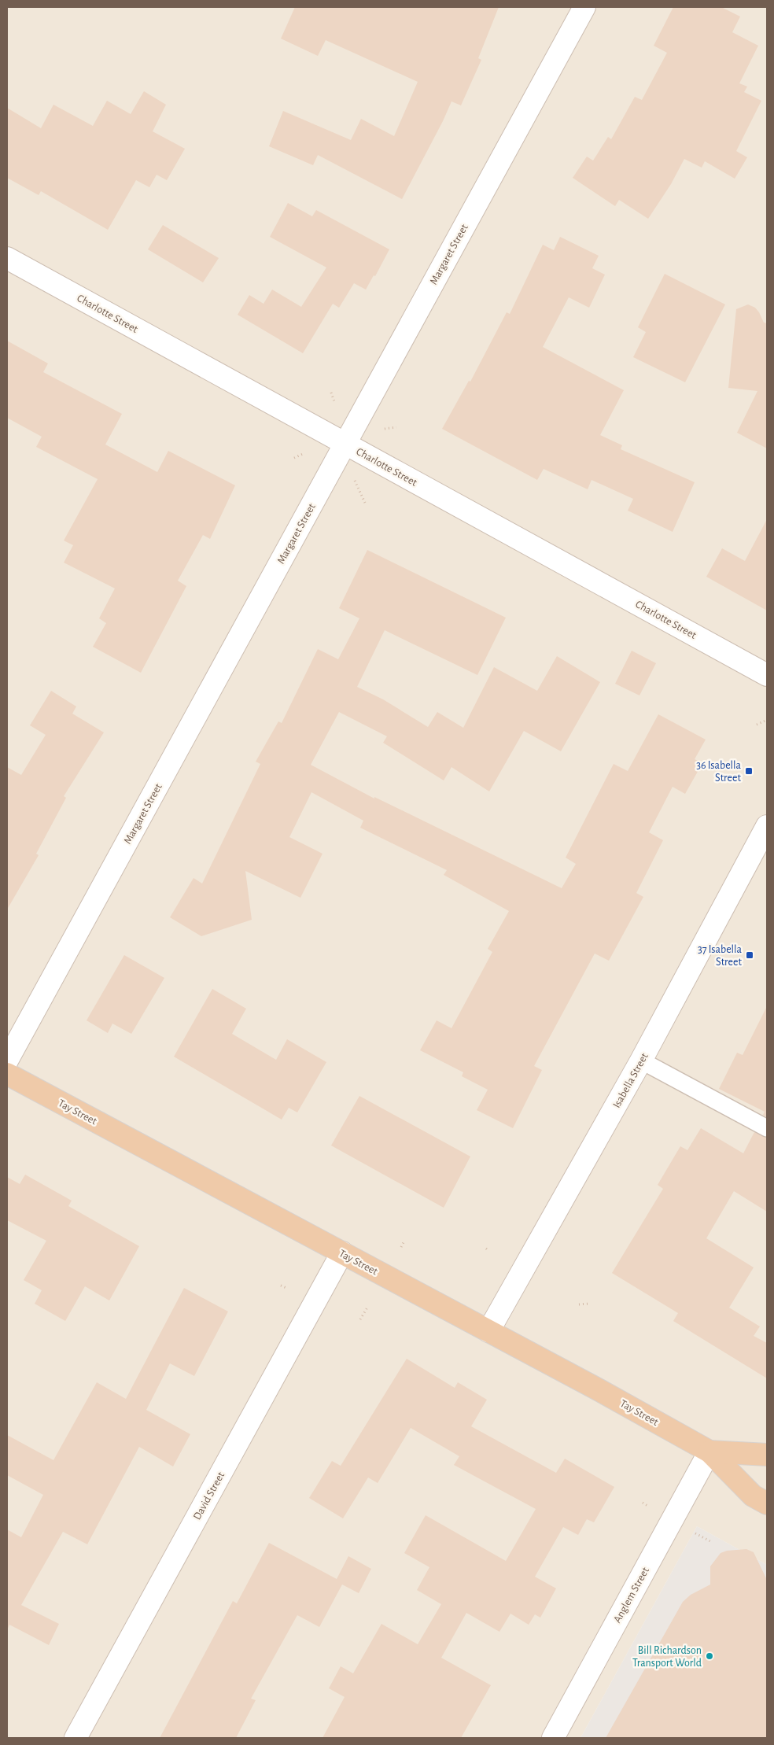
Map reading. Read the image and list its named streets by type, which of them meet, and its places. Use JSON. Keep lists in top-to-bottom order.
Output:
{
  "streets": {
    "highway": ["Tay Street"],
    "street": [
      "Margaret Street",
      "Charlotte Street",
      "Isabella Street",
      "David Street",
      "Anglem Street"
    ]
  },
  "crossings": [
    ["Margaret Street", "Charlotte Street"],
    ["Isabella Street", "Tay Street"],
    ["Tay Street", "David Street"],
    ["Tay Street", "Anglem Street"]
  ],
  "places": {
    "transit": ["36 Isabella Street", "37 Isabella Street"],
    "other": ["Bill Richardson Transport World"]
  }
}
